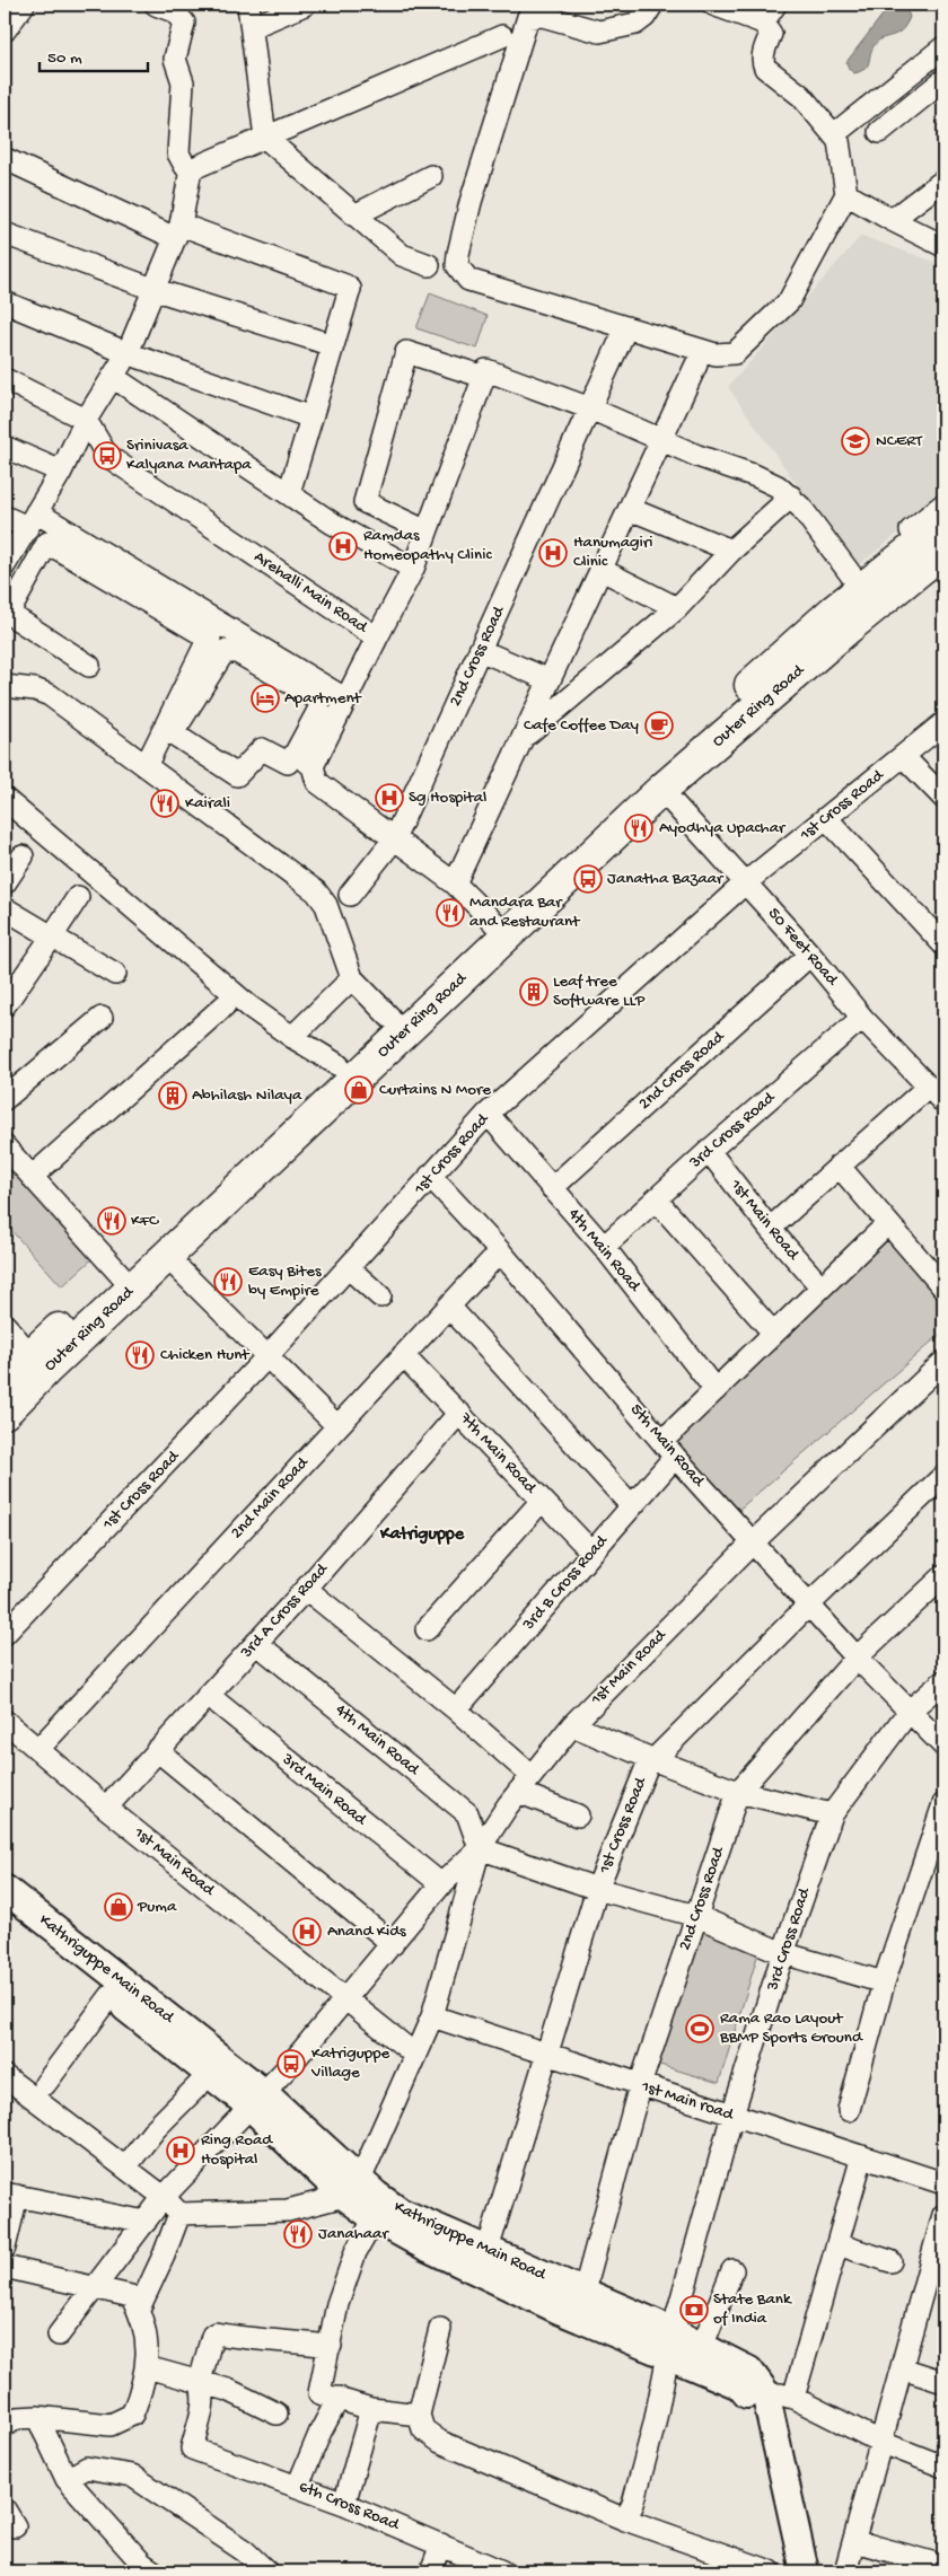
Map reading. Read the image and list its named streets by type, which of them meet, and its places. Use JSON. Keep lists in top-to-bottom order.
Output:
{
  "streets": {
    "highway": ["Outer Ring Road"],
    "main road": ["Kathriguppe Main Road"],
    "street": [
      "Arehalli Main Road",
      "2nd Cross Road",
      "1st Cross Road",
      "50 Feet Road",
      "3rd Cross Road",
      "1st Main Road",
      "4th Main Road",
      "5th Main Road",
      "7th Main Road",
      "2nd Main Road",
      "3rd B Cross Road",
      "3rd A Cross Road",
      "3rd Main Road",
      "1st Main road",
      "6th Cross Road"
    ]
  },
  "crossings": [
    ["2nd Cross Road", "50 Feet Road"],
    ["2nd Cross Road", "4th Main Road"],
    ["2nd Cross Road", "5th Main Road"],
    ["2nd Cross Road", "Kathriguppe Main Road"],
    ["2nd Cross Road", "1st Main road"],
    ["Outer Ring Road", "50 Feet Road"],
    ["1st Cross Road", "50 Feet Road"],
    ["1st Cross Road", "4th Main Road"],
    ["1st Cross Road", "5th Main Road"],
    ["1st Cross Road", "Kathriguppe Main Road"],
    ["1st Cross Road", "1st Main road"],
    ["50 Feet Road", "3rd Cross Road"],
    ["3rd Cross Road", "1st Main Road"],
    ["3rd Cross Road", "4th Main Road"],
    ["3rd Cross Road", "5th Main Road"],
    ["3rd Cross Road", "Kathriguppe Main Road"],
    ["3rd Cross Road", "1st Main road"],
    ["1st Main Road", "4th Main Road"],
    ["1st Main Road", "5th Main Road"],
    ["1st Main Road", "2nd Main Road"],
    ["1st Main Road", "3rd A Cross Road"],
    ["1st Main Road", "3rd Main Road"],
    ["1st Main Road", "Kathriguppe Main Road"],
    ["4th Main Road", "3rd A Cross Road"],
    ["5th Main Road", "2nd Main Road"],
    ["5th Main Road", "3rd B Cross Road"],
    ["7th Main Road", "2nd Main Road"],
    ["7th Main Road", "3rd B Cross Road"],
    ["7th Main Road", "3rd A Cross Road"],
    ["3rd A Cross Road", "3rd Main Road"]
  ],
  "districts": ["Katriguppe"],
  "places": {
    "school or university": ["NCERT"],
    "bus stop": ["Srinivasa Kalyana Mantapa", "Janatha Bazaar", "Katriguppe Village"],
    "hospital": [
      "Ramdas Homeopathy Clinic",
      "Hanumagiri Clinic",
      "Sg Hospital",
      "Anand Kids",
      "Ring Road Hospital"
    ],
    "hotel": ["Apartment"],
    "cafe": ["Cafe Coffee Day"],
    "restaurant": [
      "Kairali",
      "Ayodhya Upachar",
      "Mandara Bar and Restaurant",
      "KFC",
      "Easy Bites by Empire",
      "Chicken Hunt",
      "Janahaar"
    ],
    "building": ["Leaf tree Software LLP", "Abhilash Nilaya"],
    "shop": ["Curtains N More", "Puma"],
    "sports": ["Rama Rao Layout BBMP Sports Ground"],
    "bank": ["State Bank of India"]
  },
  "scale_bar": "50 m"
}
